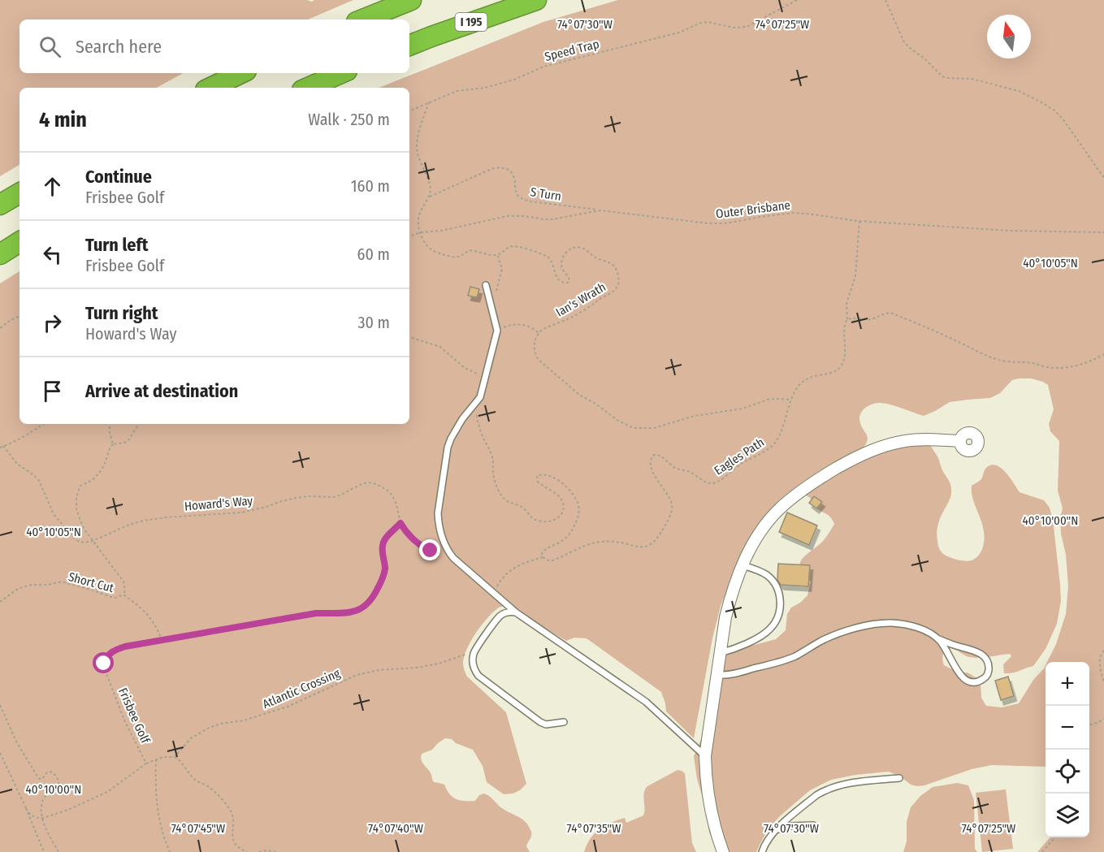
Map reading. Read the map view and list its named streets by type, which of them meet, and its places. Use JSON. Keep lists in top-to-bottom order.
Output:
{
  "streets": {
    "highway": ["I 195"],
    "path": [
      "Speed Trap",
      "S Turn",
      "Outer Brisbane",
      "Ian's Wrath",
      "Eagles Path",
      "Howard's Way",
      "Short Cut",
      "Atlantic Crossing",
      "Frisbee Golf"
    ]
  },
  "crossings": [
    ["S Turn", "Outer Brisbane"],
    ["Howard's Way", "Frisbee Golf"]
  ],
  "north": "top",
  "page": {
    "search": "Search here",
    "heading": ["4 min", "Walk · 250 m"],
    "list": [
      ["Continue", "Frisbee Golf", "160 m"],
      ["Turn left", "Frisbee Golf", "60 m"],
      ["Turn right", "Howard's Way", "30 m"],
      "Arrive at destination"
    ],
    "map_buttons": ["+", "−"]
  },
  "coordinates": [
    "74°07'30\"W",
    "74°07'25\"W",
    "40°10'05\"N",
    "40°10'00\"N",
    "74°07'45\"W",
    "74°07'40\"W",
    "74°07'35\"W"
  ]
}
